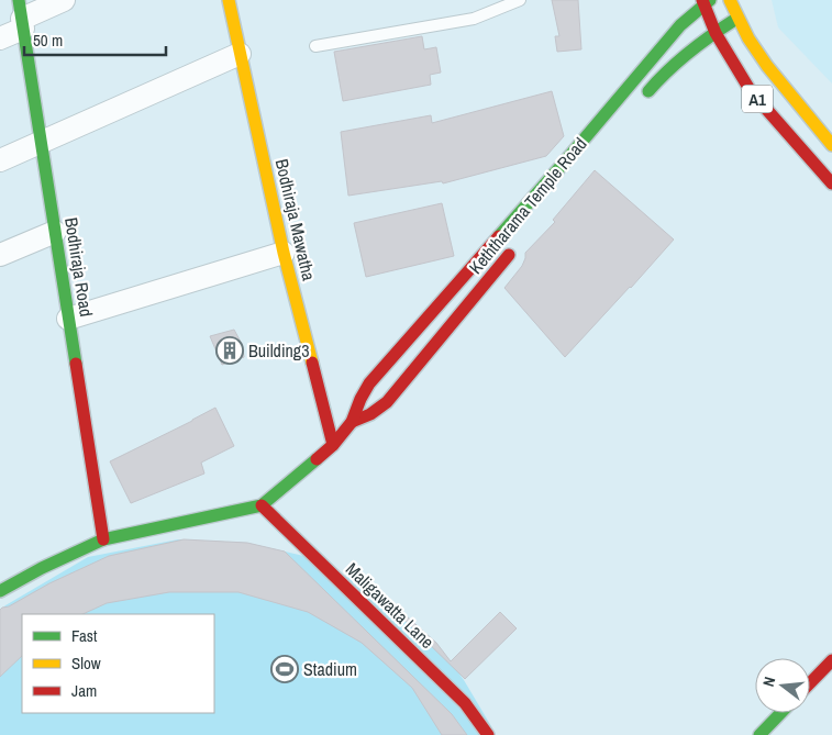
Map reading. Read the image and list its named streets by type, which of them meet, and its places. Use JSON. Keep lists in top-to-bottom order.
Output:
{
  "streets": {
    "main road": [
      "A1",
      "Keththarama Temple Road",
      "Bodhiraja Mawatha",
      "Bodhiraja Road",
      "Maligawatta Lane"
    ]
  },
  "crossings": [
    ["A1", "Keththarama Temple Road"],
    ["Keththarama Temple Road", "Bodhiraja Mawatha"],
    ["Keththarama Temple Road", "Bodhiraja Road"],
    ["Keththarama Temple Road", "Maligawatta Lane"]
  ],
  "places": {
    "building": ["Building3"],
    "sports": ["Stadium"]
  },
  "legend": ["Fast", "Slow", "Jam"],
  "scale_bar": "50 m",
  "north": "left"
}
